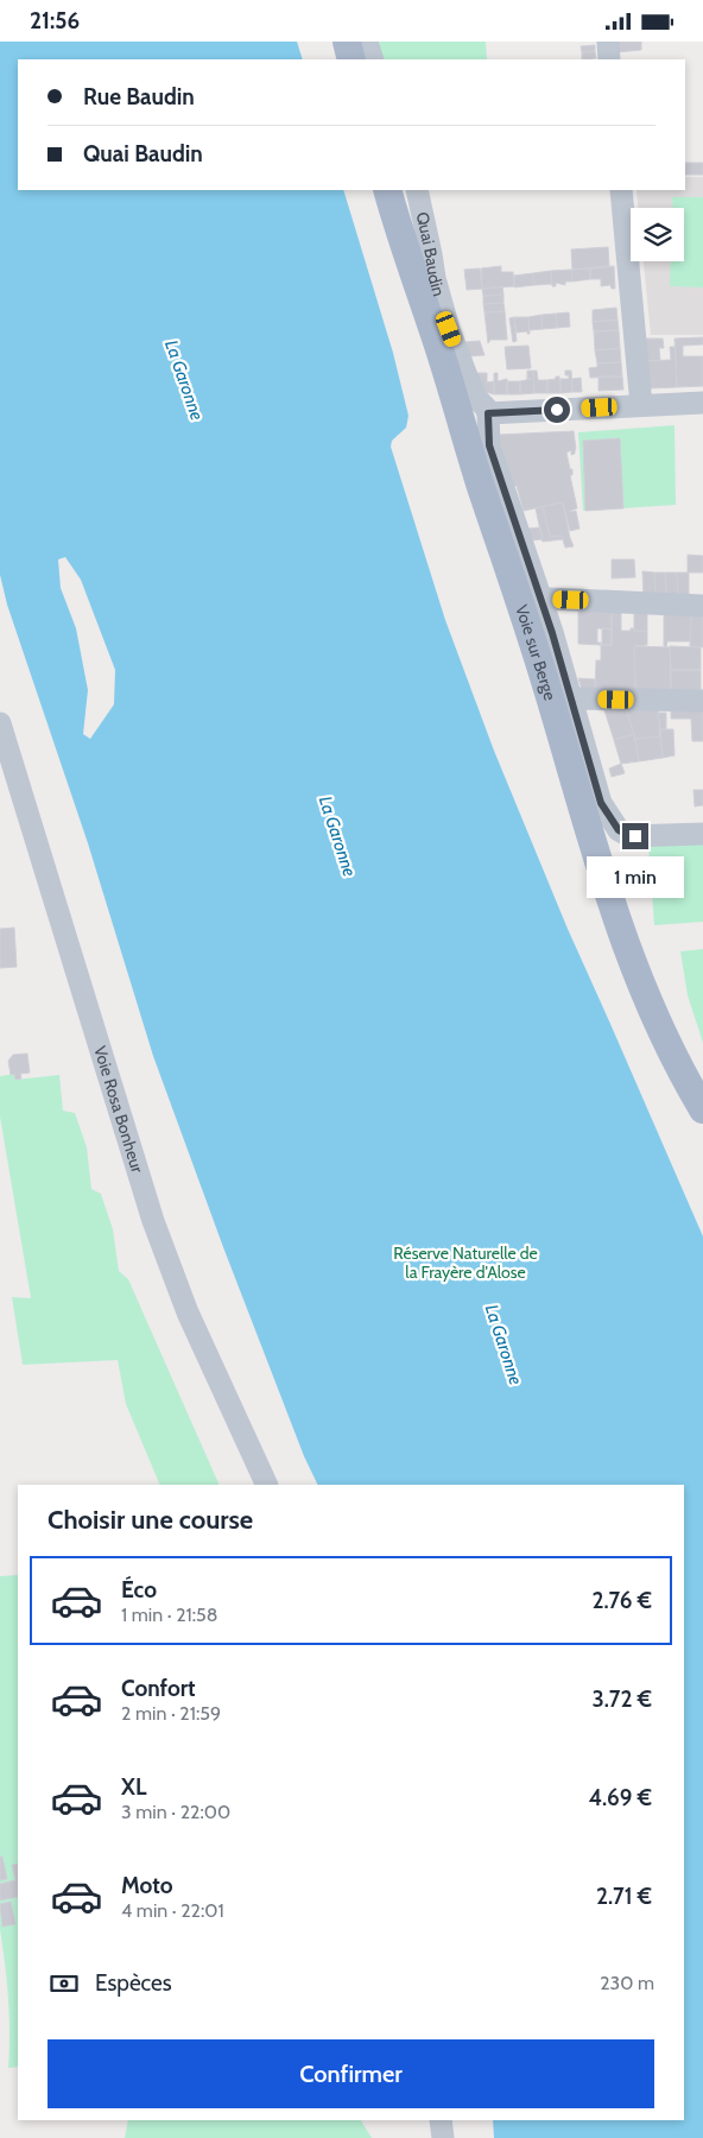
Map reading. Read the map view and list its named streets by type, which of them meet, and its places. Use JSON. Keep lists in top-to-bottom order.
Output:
{
  "streets": {
    "main road": ["Voie sur Berge"],
    "street": ["Quai Baudin", "Voie Rosa Bonheur"]
  },
  "water": ["La Garonne"],
  "parks": ["Réserve Naturelle de la Frayère d'Alose"],
  "page": {
    "status": "21:56",
    "banner": ["Rue Baudin", "Quai Baudin"],
    "bubble": "1 min",
    "heading": "Choisir une course",
    "list": [
      {
        "name": "Éco",
        "note": "1 min · 21:58",
        "value": "2.76 €"
      },
      {
        "name": "Confort",
        "note": "2 min · 21:59",
        "value": "3.72 €"
      },
      {
        "name": "XL",
        "note": "3 min · 22:00",
        "value": "4.69 €"
      },
      {
        "name": "Moto",
        "note": "4 min · 22:01",
        "value": "2.71 €"
      }
    ],
    "pay": ["Espèces", "230 m"],
    "buttons": "Confirmer"
  }
}
